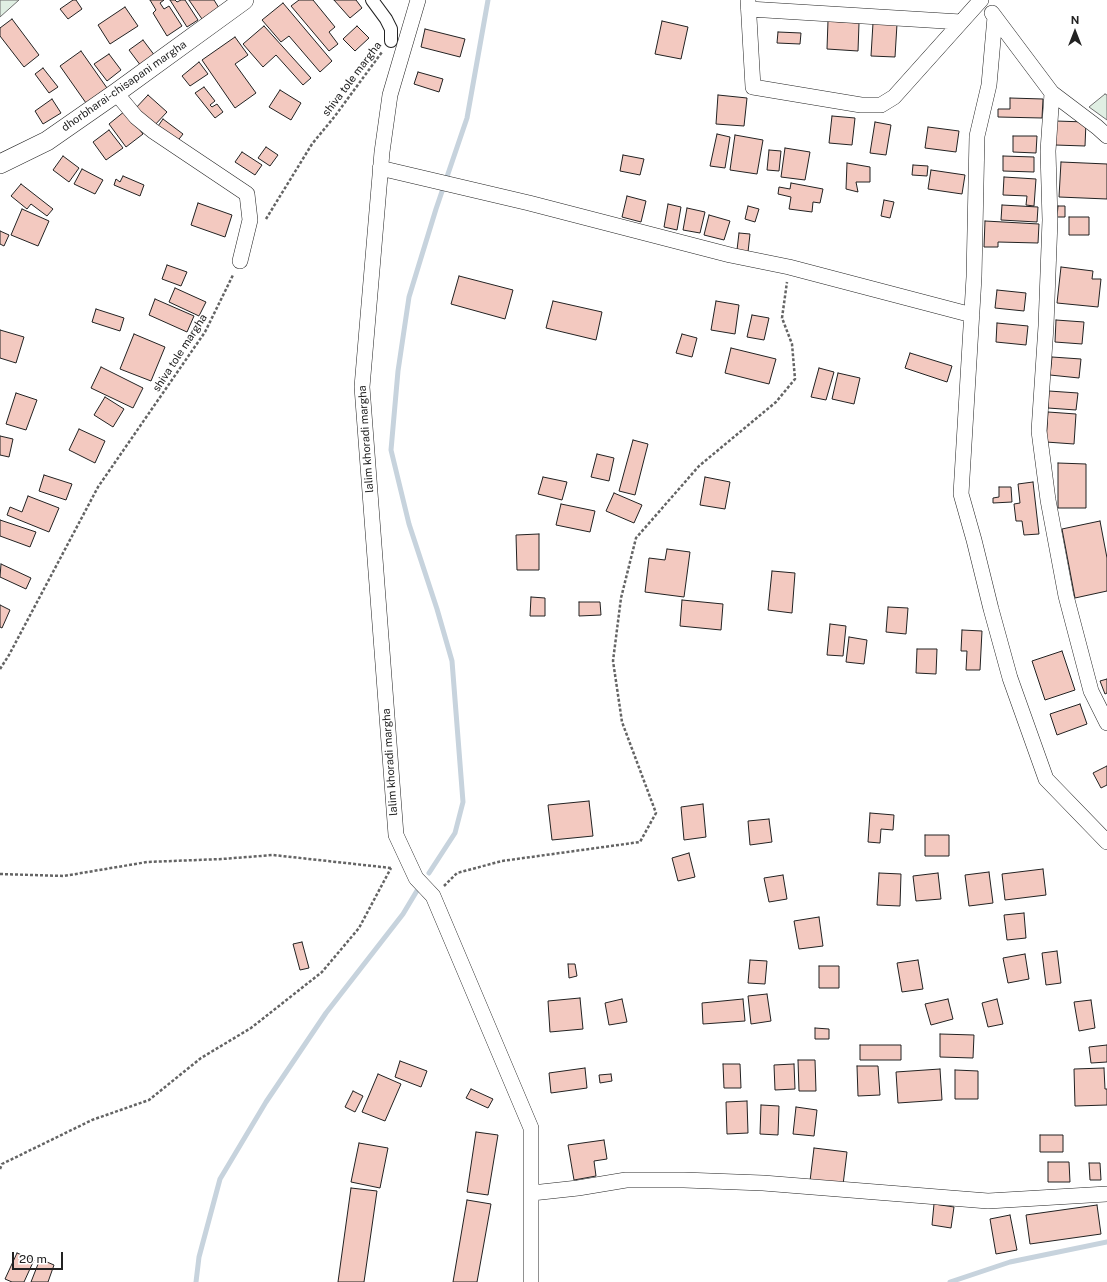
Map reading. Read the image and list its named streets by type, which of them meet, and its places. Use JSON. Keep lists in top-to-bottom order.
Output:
{
  "streets": {
    "street": ["dhorbharai-chisapani margha", "lalim khoradi margha"],
    "path": ["shiva tole margha"]
  },
  "scale_bar": "20 m",
  "north": "top"
}
